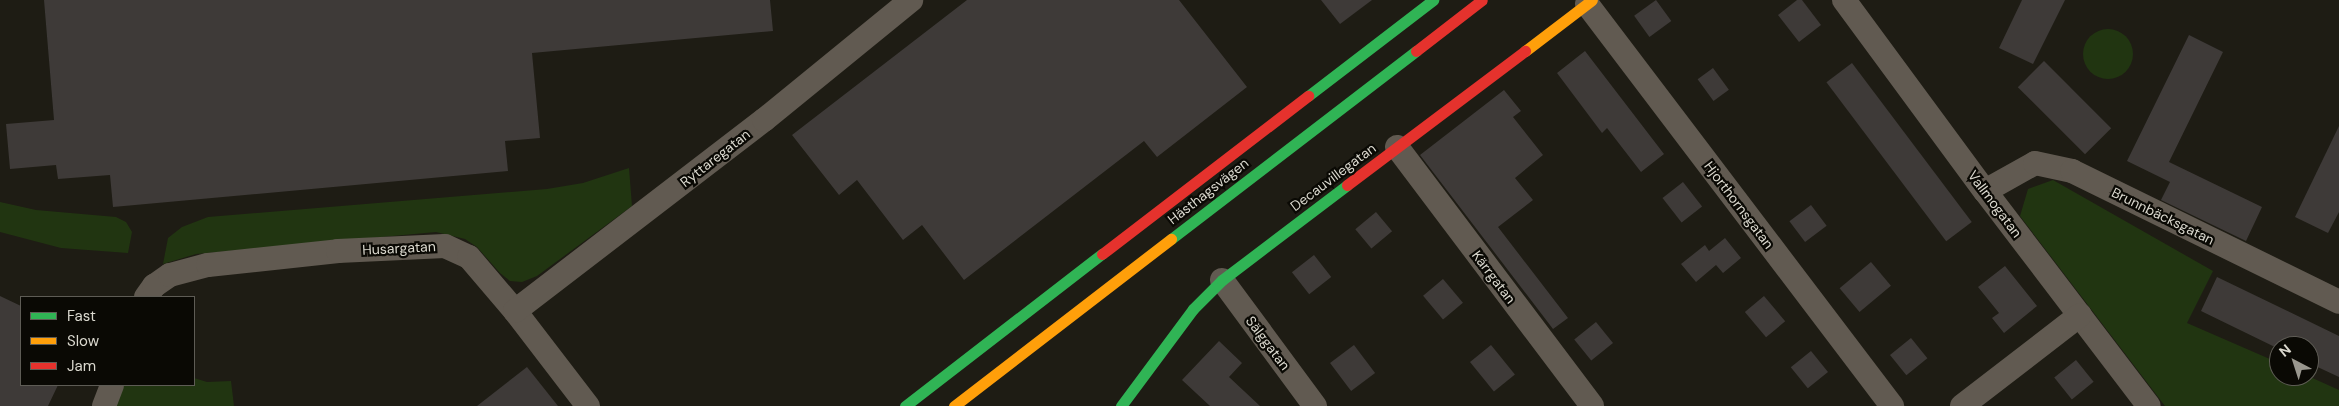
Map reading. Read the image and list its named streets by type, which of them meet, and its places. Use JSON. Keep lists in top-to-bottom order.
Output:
{
  "streets": {
    "main road": ["Decauvillegatan", "Hästhagsvägen"],
    "street": [
      "Ryttaregatan",
      "Vallmogatan",
      "Hjorthornsgatan",
      "Brunnbäcksgatan",
      "Husargatan",
      "Kärrgatan",
      "Sälggatan"
    ]
  },
  "crossings": [
    ["Ryttaregatan", "Husargatan"],
    ["Decauvillegatan", "Hjorthornsgatan"],
    ["Decauvillegatan", "Kärrgatan"],
    ["Decauvillegatan", "Sälggatan"],
    ["Vallmogatan", "Brunnbäcksgatan"]
  ],
  "legend": ["Fast", "Slow", "Jam"],
  "north": "top left"
}
